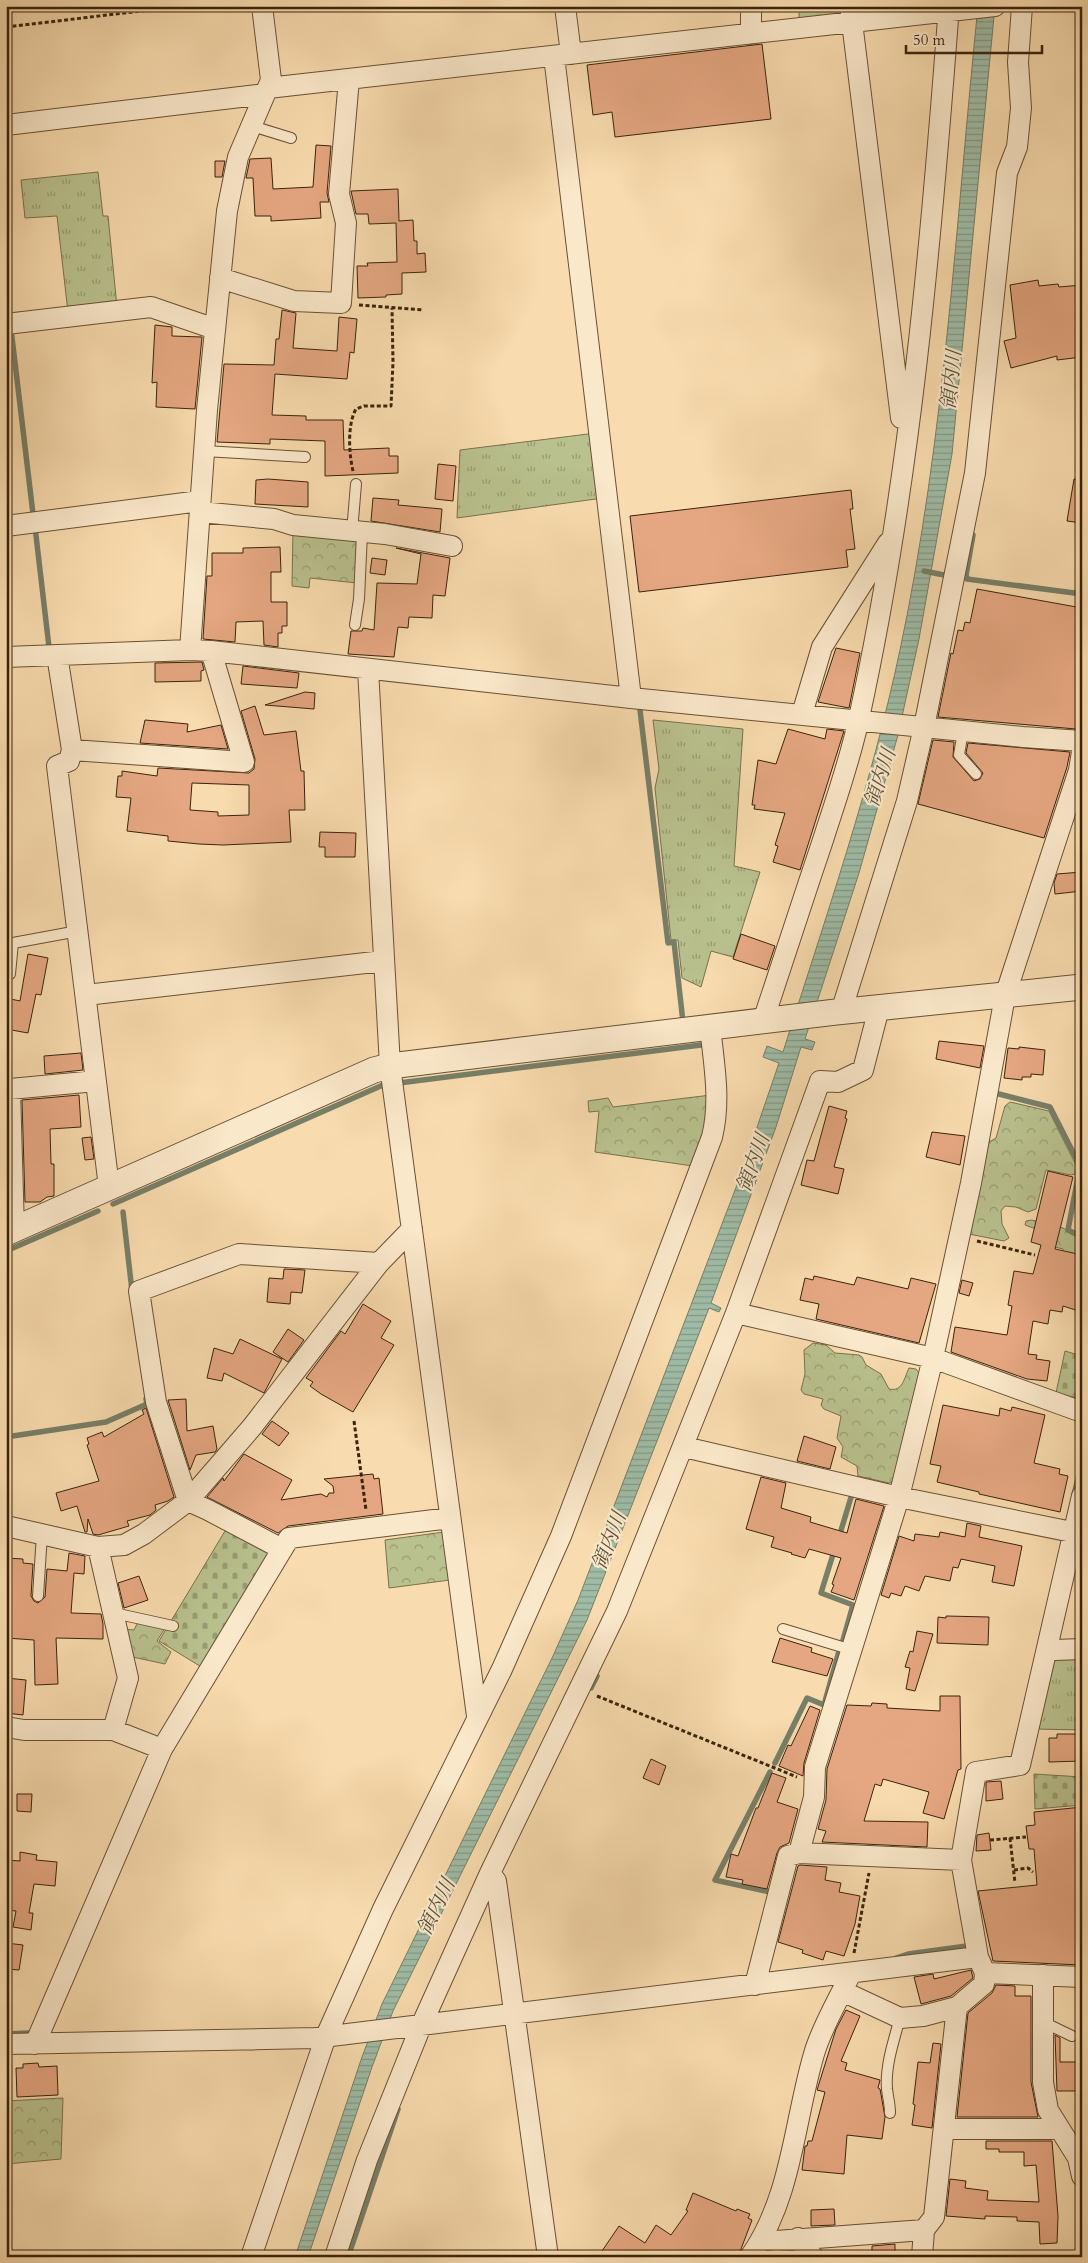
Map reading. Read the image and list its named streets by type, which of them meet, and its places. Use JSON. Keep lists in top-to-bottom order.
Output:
{
  "water": ["領内川"],
  "scale_bar": "50 m"
}
